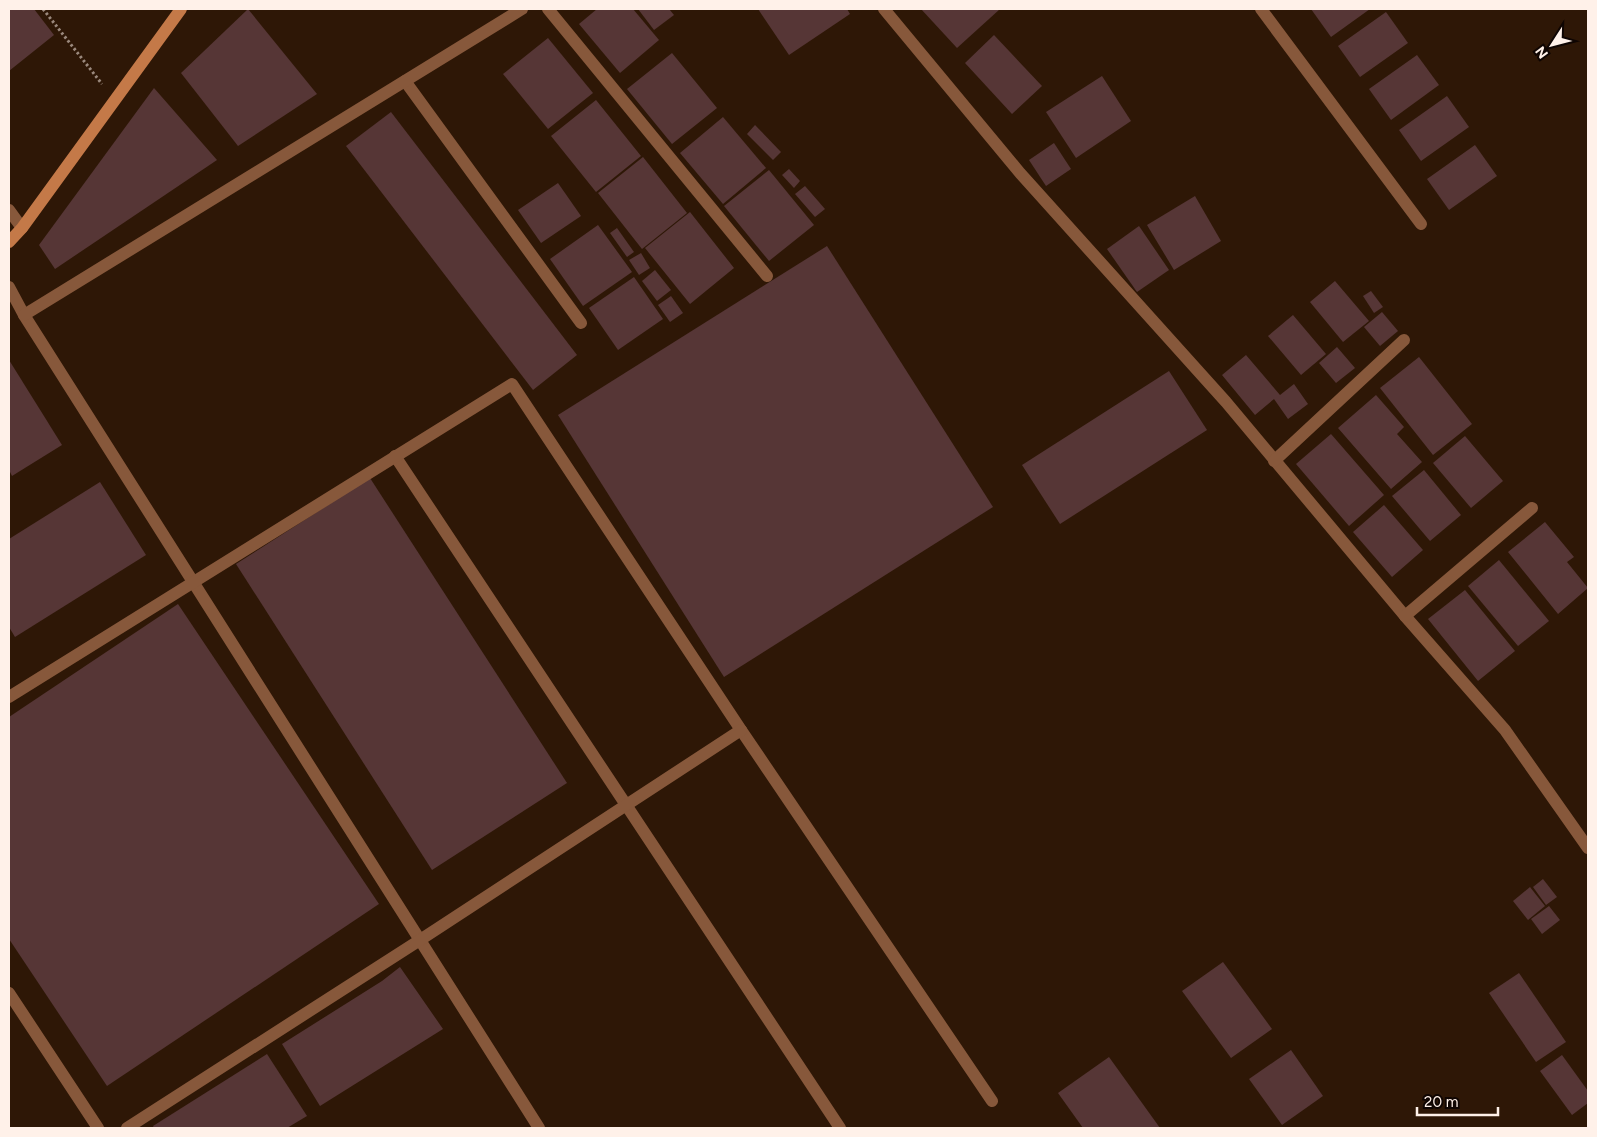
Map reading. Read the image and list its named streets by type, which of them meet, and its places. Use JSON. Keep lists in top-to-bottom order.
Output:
{
  "scale_bar": "20 m",
  "north": "bottom left"
}
